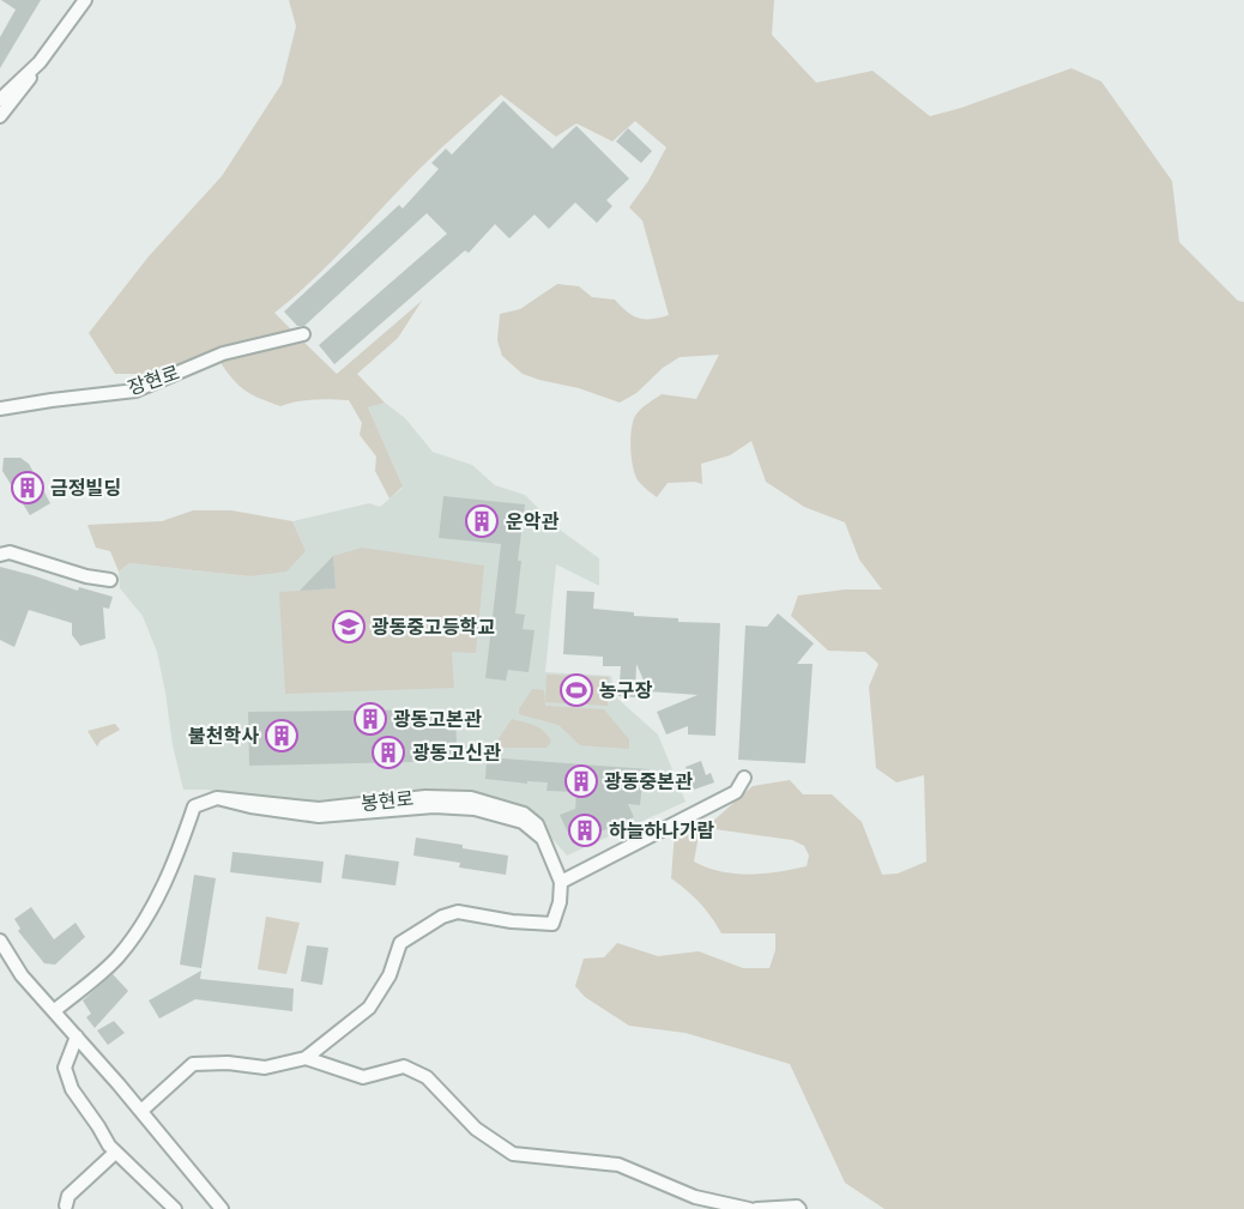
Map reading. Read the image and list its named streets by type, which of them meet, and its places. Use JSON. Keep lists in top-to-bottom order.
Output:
{
  "streets": {
    "street": ["장현로", "봉현로"]
  },
  "places": {
    "building": [
      "금정빌딩",
      "운악관",
      "광동고본관",
      "불천학사",
      "광동고신관",
      "광동중본관",
      "하늘하나가람"
    ],
    "school or university": ["광동중고등학교"],
    "sports": ["농구장"]
  }
}
